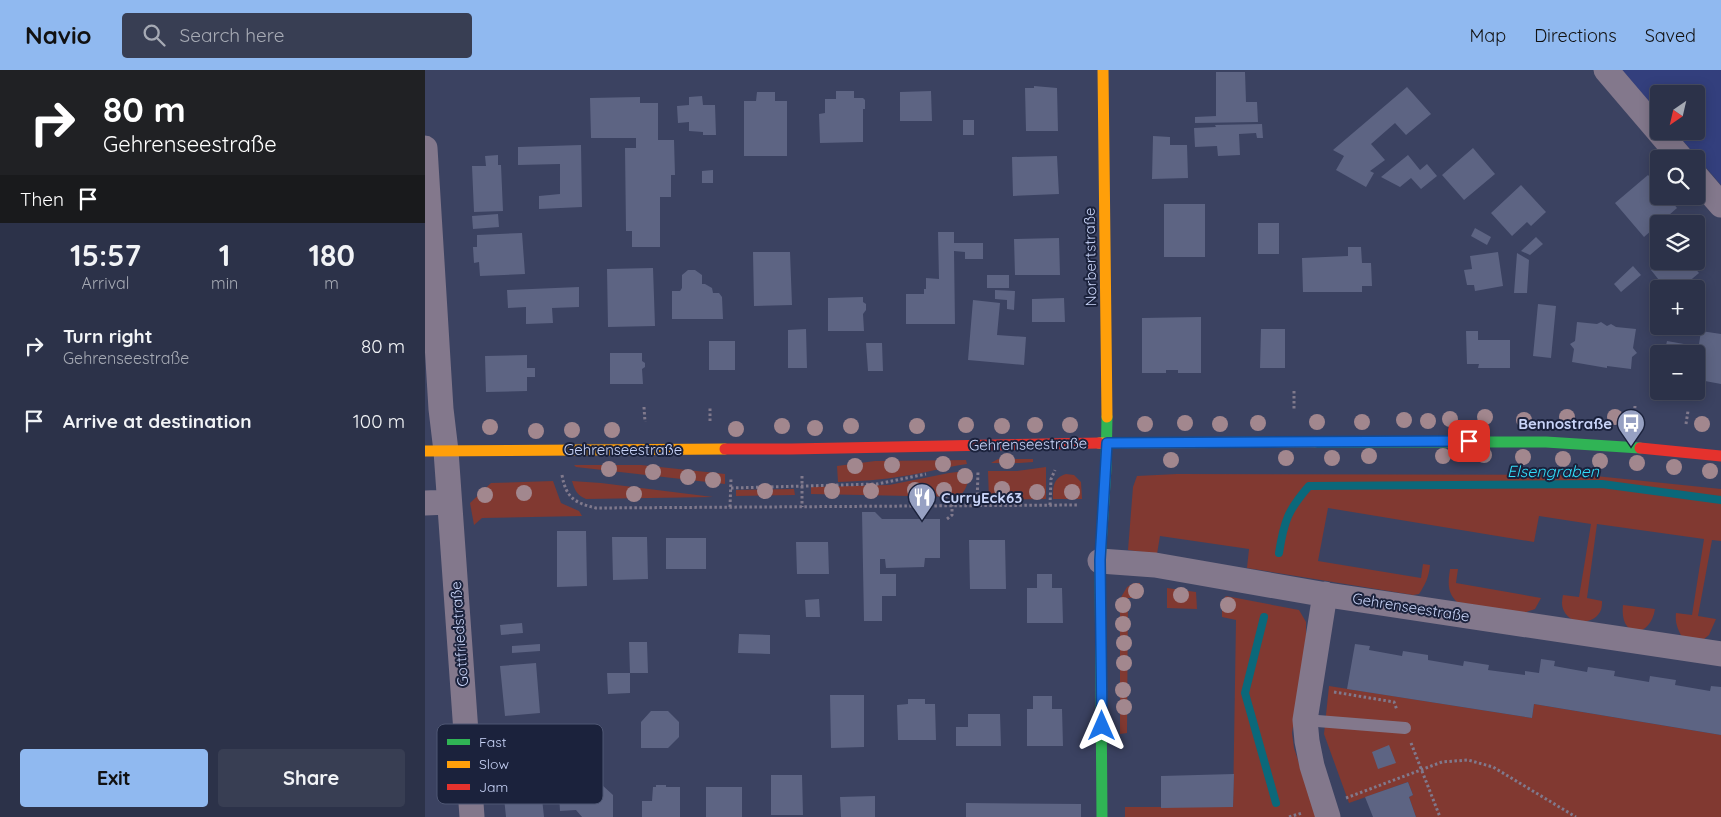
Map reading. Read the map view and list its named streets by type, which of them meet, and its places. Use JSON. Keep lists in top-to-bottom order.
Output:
{
  "streets": {
    "main road": ["Norbertstraße", "Gehrenseestraße"],
    "street": ["Gottfriedstraße"]
  },
  "crossings": [
    ["Norbertstraße", "Gehrenseestraße"],
    ["Gehrenseestraße", "Gottfriedstraße"]
  ],
  "water": ["Elsengraben"],
  "places": {
    "bus stop": ["Bennostraße"],
    "restaurant": ["CurryEck63"]
  },
  "legend": ["Fast", "Slow", "Jam"],
  "north": "bottom left",
  "page": {
    "header": "Navio",
    "search": "Search here",
    "nav": ["Map", "Directions", "Saved"],
    "turn": ["80 m", "Gehrenseestraße"],
    "map_buttons": ["+", "−"],
    "then": "Then",
    "eta": [
      "15:57",
      "Arrival",
      "1",
      "min",
      "180",
      "m"
    ],
    "list": [
      {
        "name": "Turn right",
        "note": "Gehrenseestraße",
        "value": "80 m"
      },
      {
        "name": "Arrive at destination",
        "value": "100 m"
      }
    ],
    "buttons": ["Exit", "Share"]
  }
}
